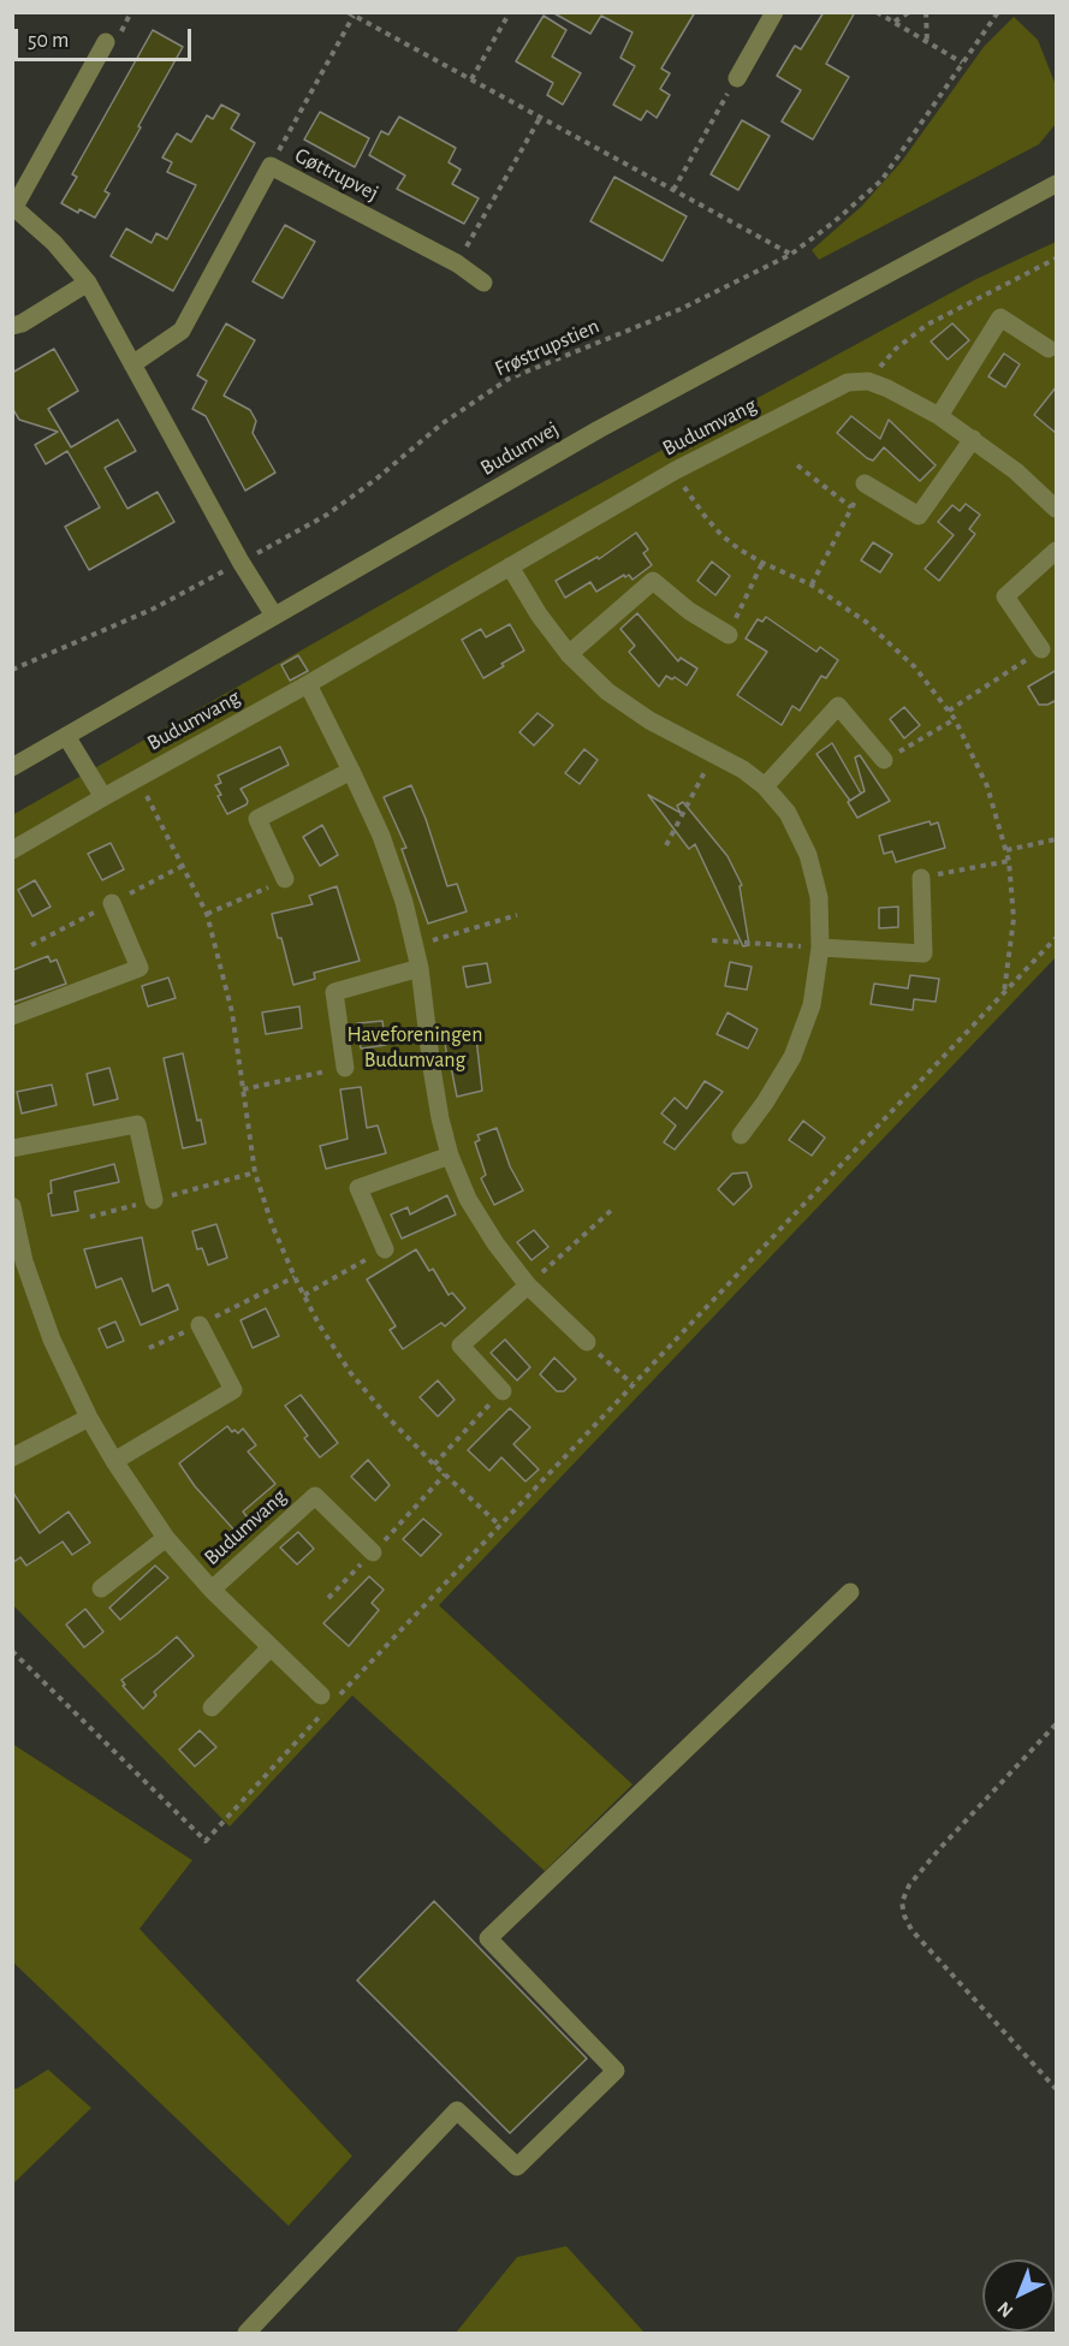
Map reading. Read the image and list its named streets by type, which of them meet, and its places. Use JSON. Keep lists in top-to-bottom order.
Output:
{
  "streets": {
    "street": ["Gøttrupvej", "Budumvang", "Budumvej"],
    "path": ["Frøstrupstien"]
  },
  "parks": ["Haveforeningen Budumvang"],
  "scale_bar": "50 m",
  "north": "bottom left"
}
